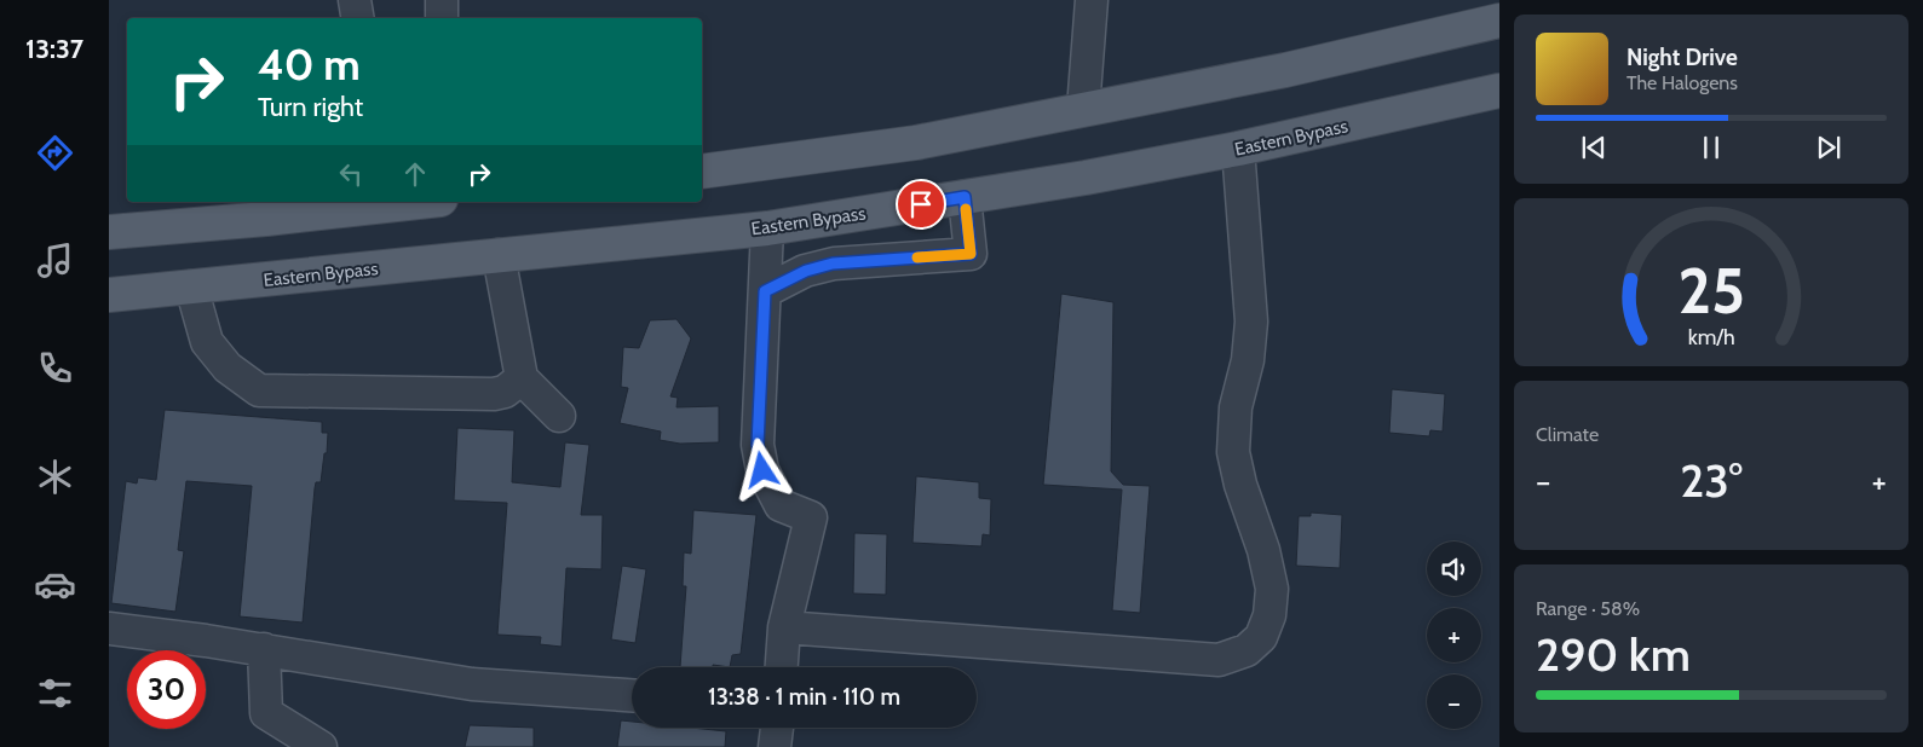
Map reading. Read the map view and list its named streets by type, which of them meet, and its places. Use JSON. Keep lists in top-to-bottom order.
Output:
{
  "streets": {
    "main road": ["Eastern Bypass"]
  },
  "page": {
    "tabs": "13:37",
    "turn": ["40 m", "Turn right"],
    "song": ["Night Drive", "The Halogens"],
    "tile": [
      "Climate",
      ["Range · 58%", "290 km"]
    ],
    "heat": ["−", "23°", "+"],
    "map_buttons": ["+", "−"],
    "limit": "30",
    "trip": "13:38 · 1 min · 110 m",
    "gauge": ["25", "km/h"]
  }
}
